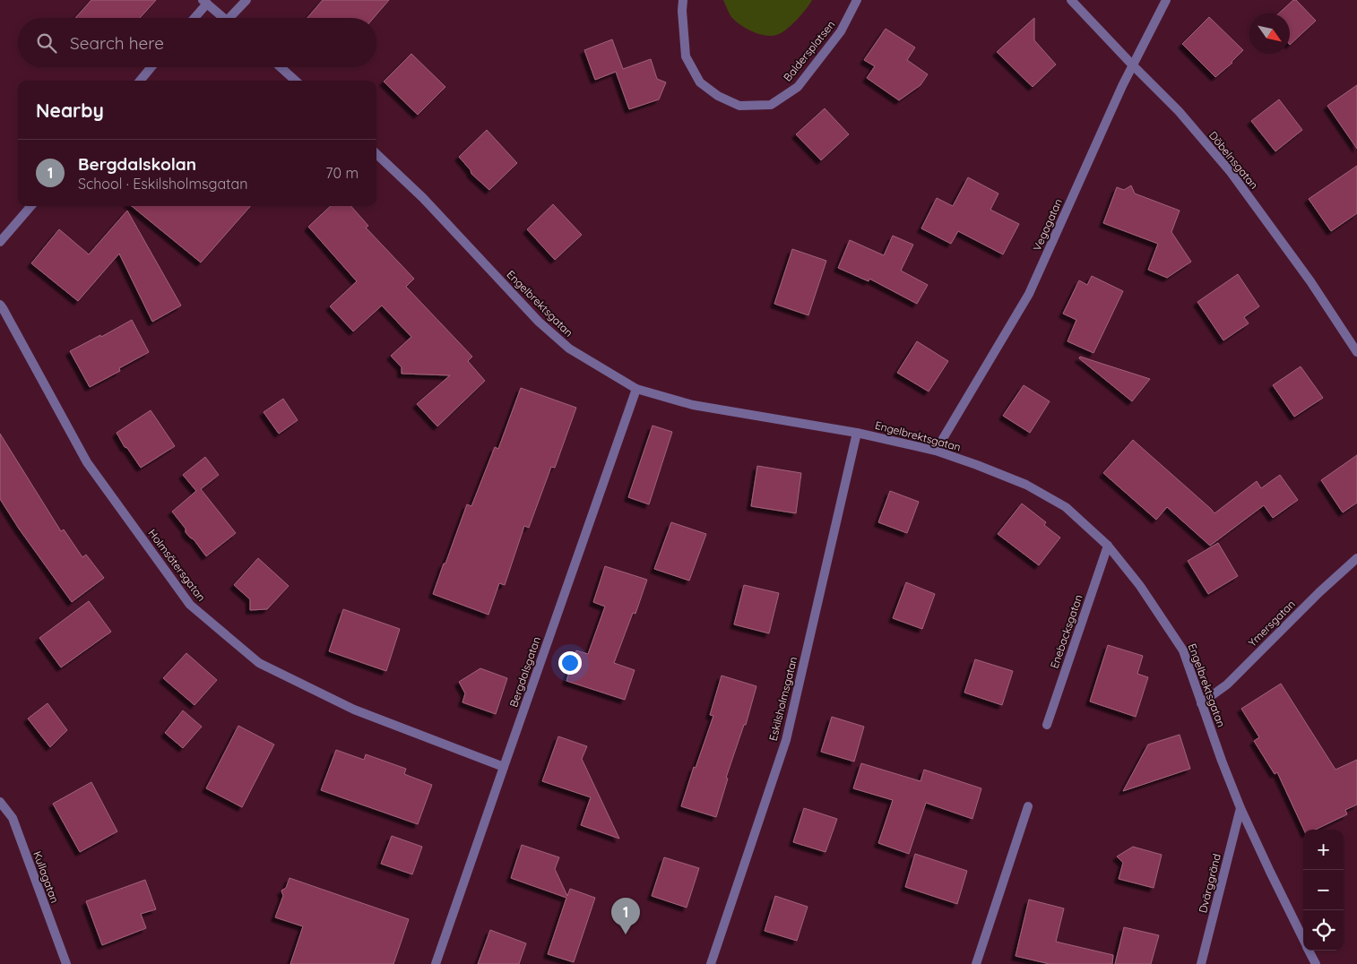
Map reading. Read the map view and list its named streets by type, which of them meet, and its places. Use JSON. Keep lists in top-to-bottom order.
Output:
{
  "streets": {
    "street": [
      "Baldersplatsen",
      "Döbelnsgatan",
      "Vegagatan",
      "Engelbrektsgatan",
      "Holmsätersgatan",
      "Ymersgatan",
      "Enebacksgatan",
      "Bergdalsgatan",
      "Eskilsholmsgatan",
      "Kullagatan",
      "Dvärggränd"
    ]
  },
  "crossings": [
    ["Döbelnsgatan", "Vegagatan"],
    ["Vegagatan", "Engelbrektsgatan"],
    ["Engelbrektsgatan", "Ymersgatan"],
    ["Engelbrektsgatan", "Enebacksgatan"],
    ["Engelbrektsgatan", "Bergdalsgatan"],
    ["Engelbrektsgatan", "Eskilsholmsgatan"],
    ["Engelbrektsgatan", "Dvärggränd"],
    ["Holmsätersgatan", "Bergdalsgatan"]
  ],
  "north": "bottom right",
  "page": {
    "search": "Search here",
    "heading": "Nearby",
    "list": [
      {
        "mark": "1",
        "name": "Bergdalskolan",
        "note": "School · Eskilsholmsgatan",
        "value": "70 m"
      }
    ],
    "map_buttons": ["+", "−"],
    "pins": "1"
  }
}
